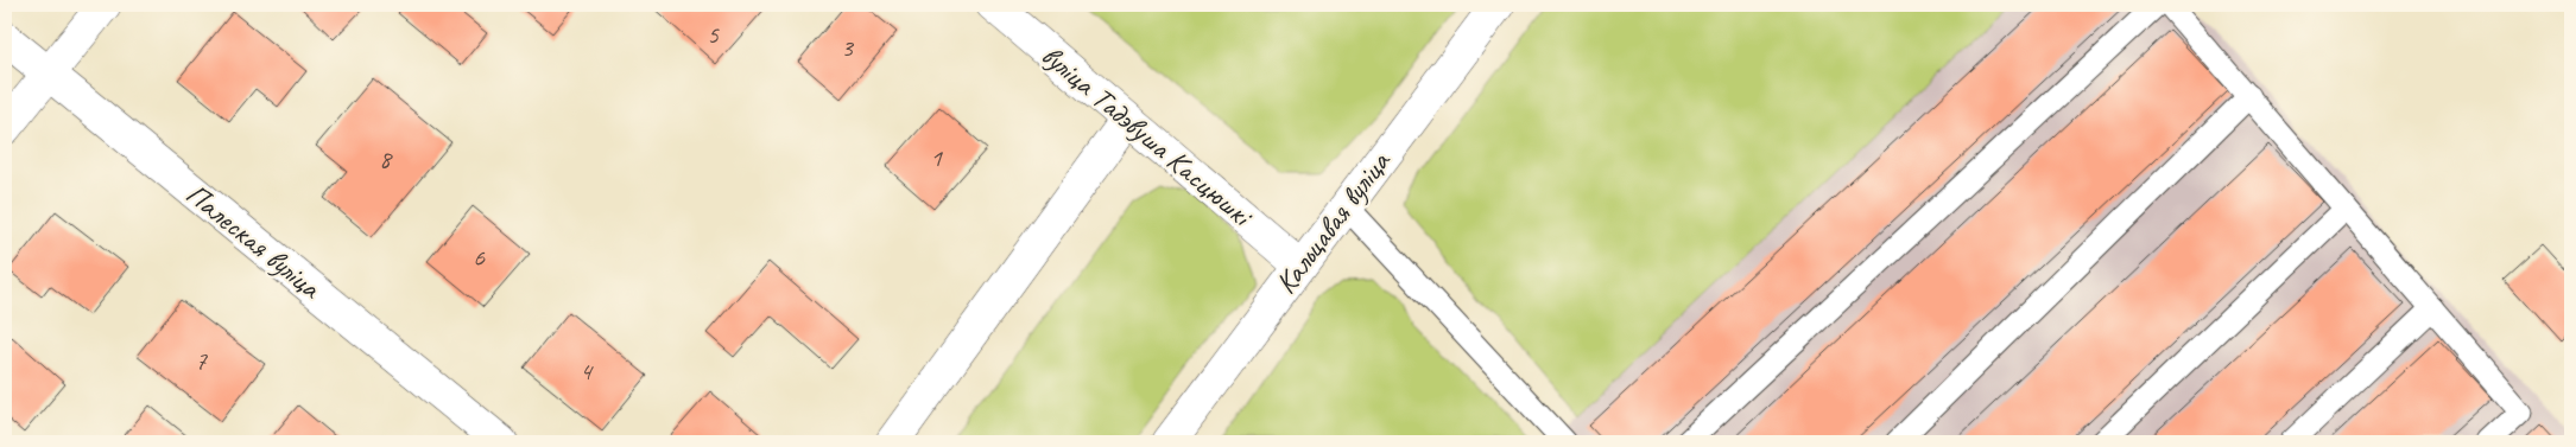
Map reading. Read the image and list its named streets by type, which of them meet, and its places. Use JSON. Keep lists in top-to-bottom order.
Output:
{
  "streets": {
    "street": ["вуліца Тадэвуша Касцюшкі", "Кальцавая вуліца", "Палеская вуліца"]
  },
  "crossings": [
    ["вуліца Тадэвуша Касцюшкі", "Кальцавая вуліца"]
  ],
  "house_numbers": [
    "5",
    "3",
    "1",
    "8",
    "6",
    "7",
    "4"
  ]
}
